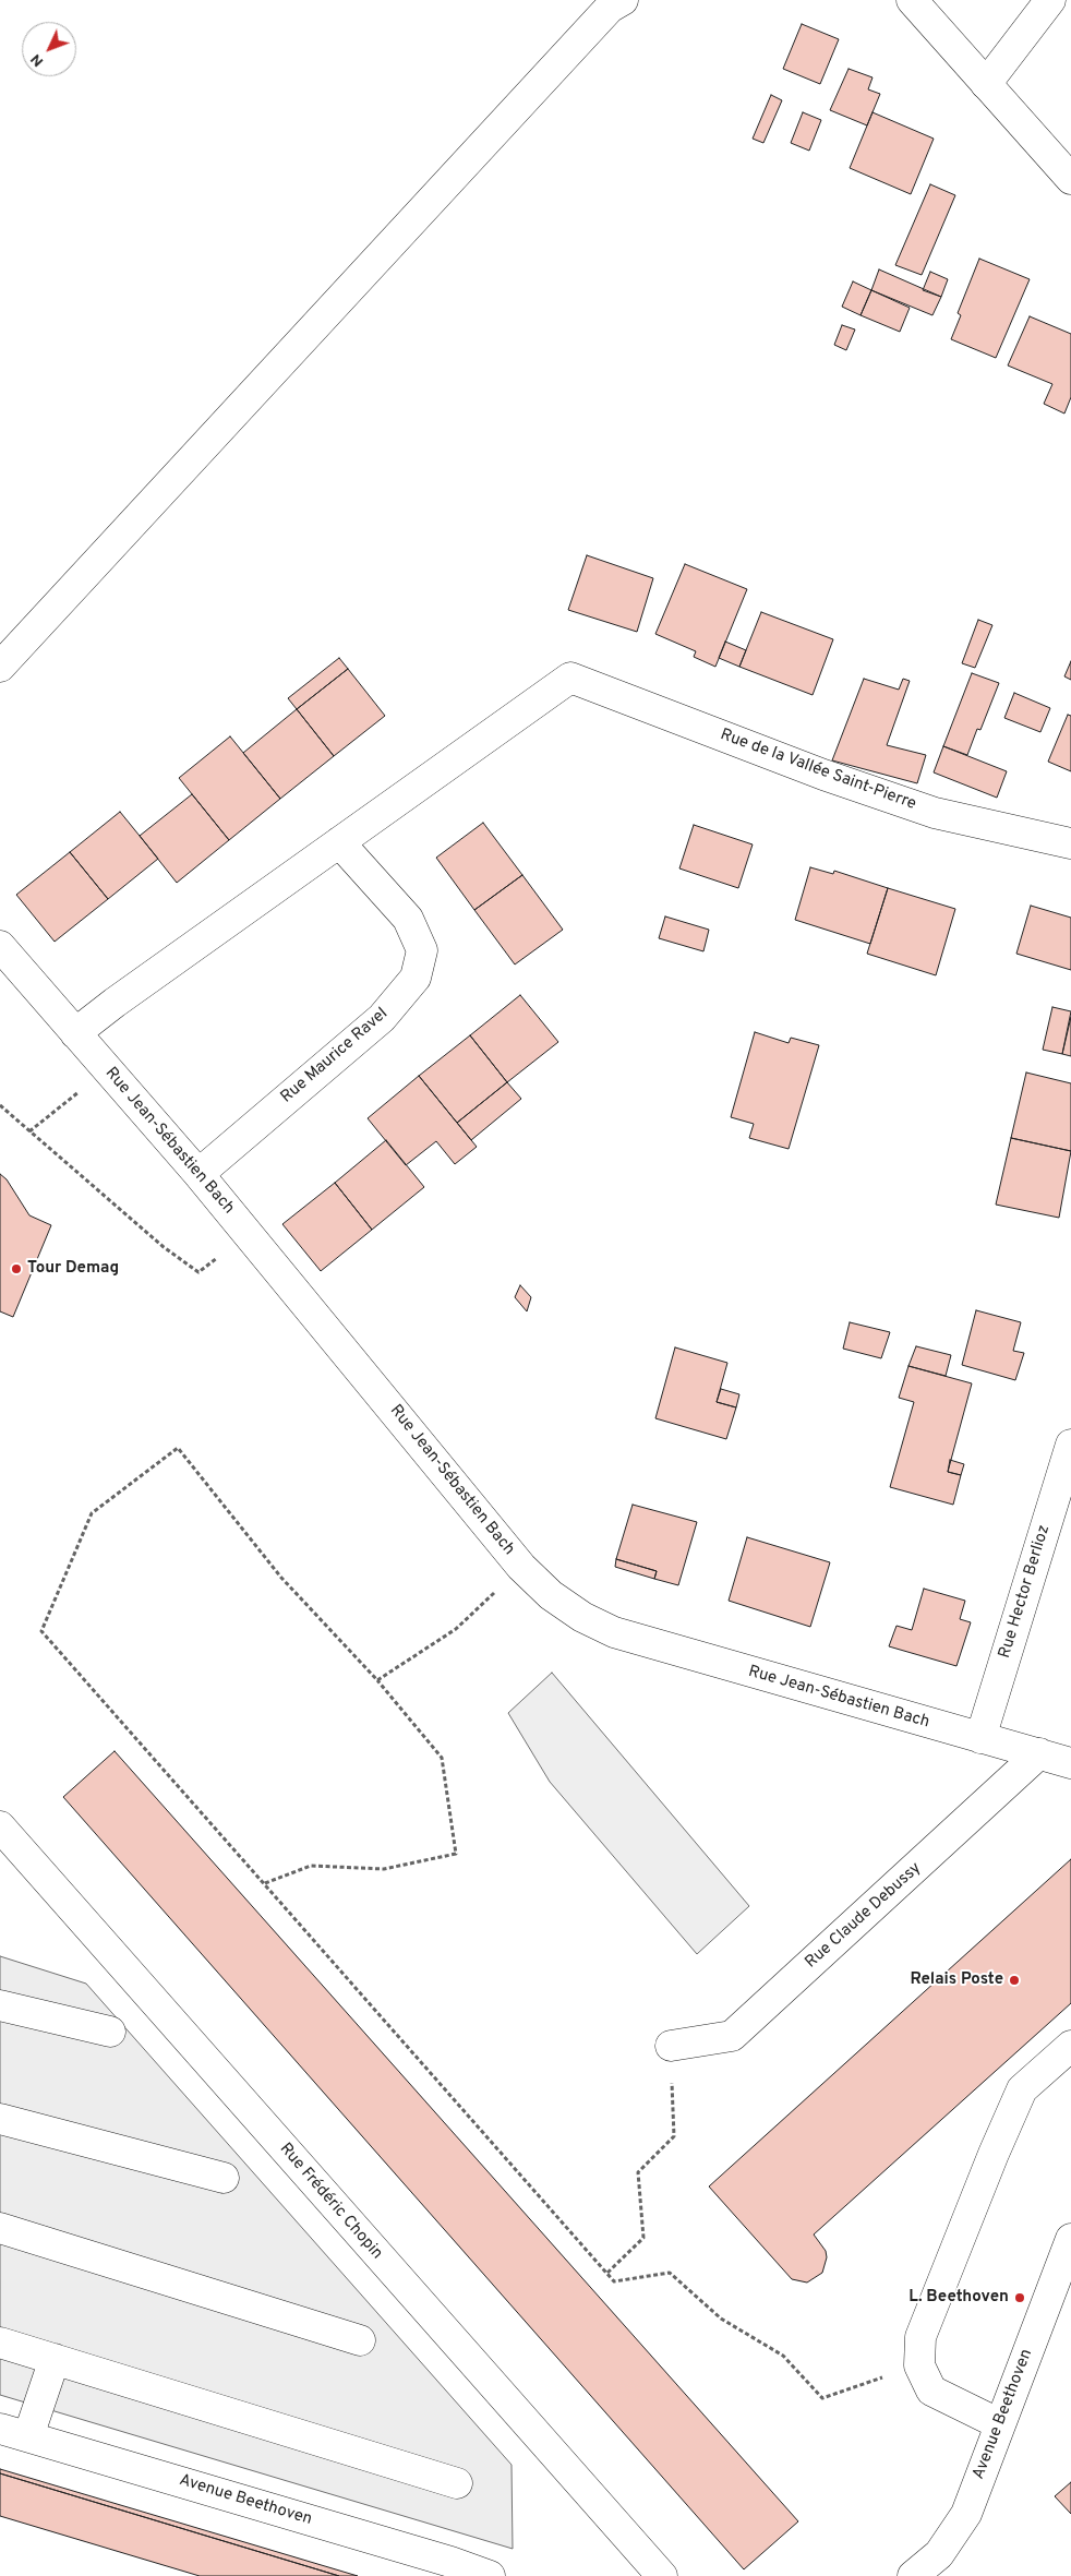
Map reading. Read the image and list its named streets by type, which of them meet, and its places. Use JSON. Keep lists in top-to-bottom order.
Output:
{
  "streets": {
    "street": [
      "Rue de la Vallée Saint-Pierre",
      "Rue Maurice Ravel",
      "Rue Jean-Sébastien Bach",
      "Rue Hector Berlioz",
      "Rue Claude Debussy",
      "Rue Frédéric Chopin",
      "Avenue Beethoven"
    ]
  },
  "crossings": [
    ["Rue de la Vallée Saint-Pierre", "Rue Maurice Ravel"],
    ["Rue Maurice Ravel", "Rue Jean-Sébastien Bach"],
    ["Rue Jean-Sébastien Bach", "Rue Hector Berlioz"],
    ["Rue Jean-Sébastien Bach", "Rue Claude Debussy"]
  ],
  "places": ["Tour Demag", "Relais Poste", "L. Beethoven"],
  "north": "bottom left"
}
